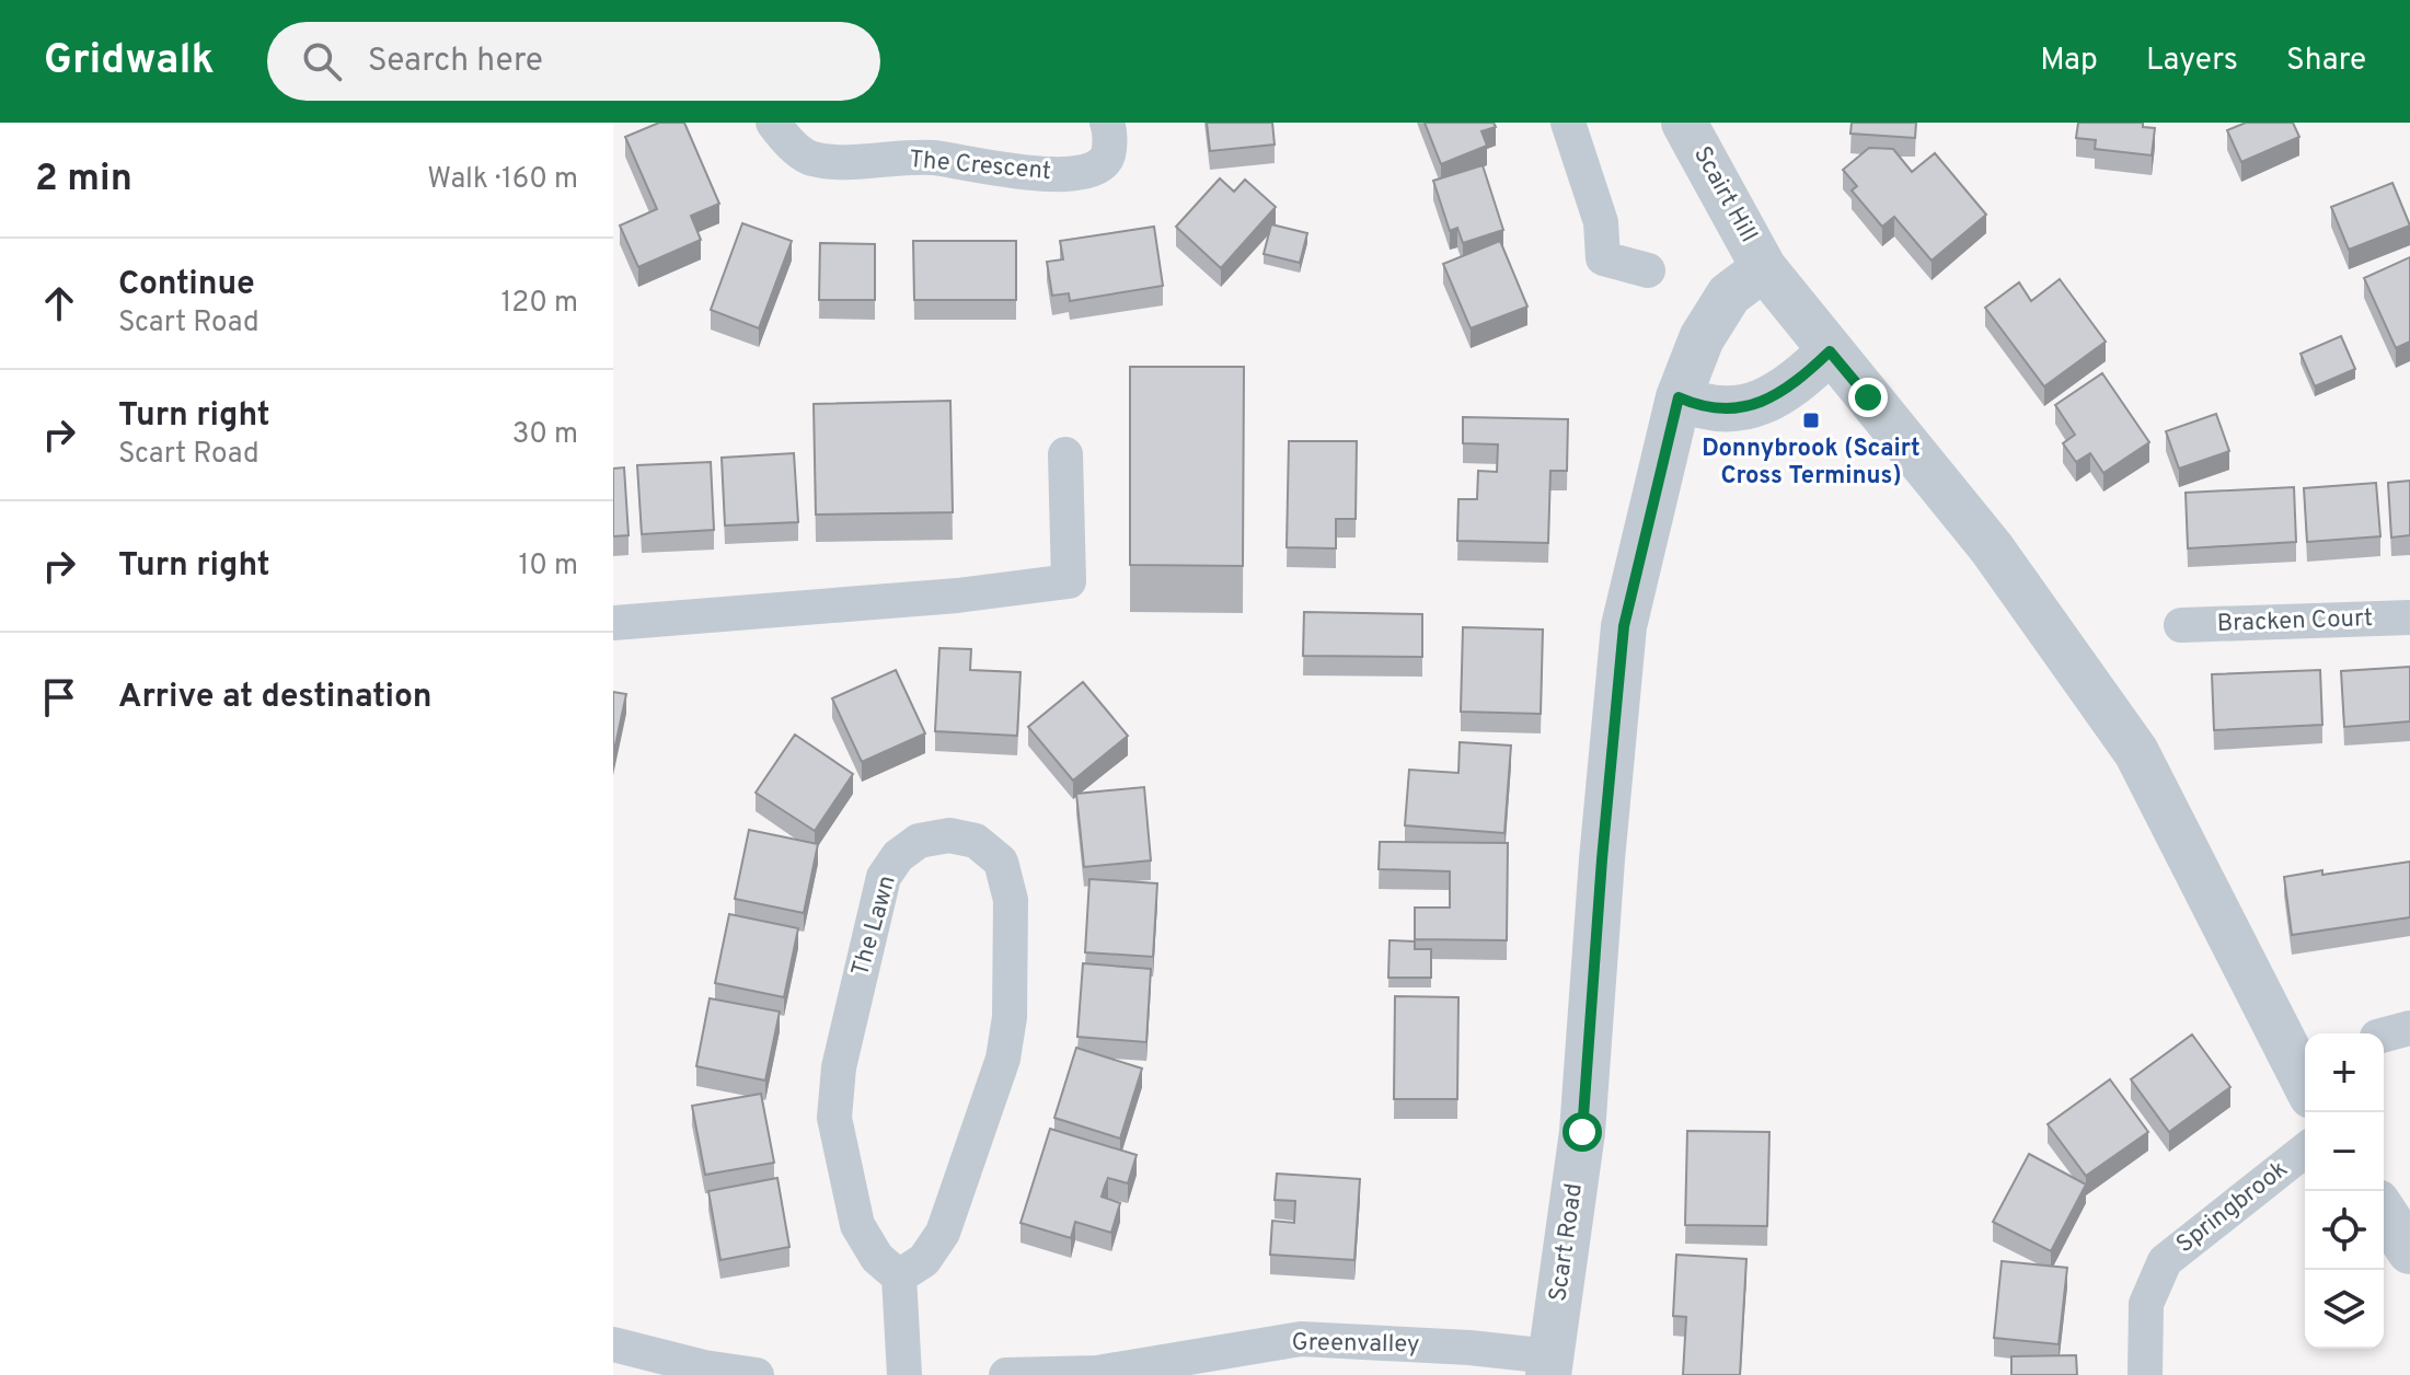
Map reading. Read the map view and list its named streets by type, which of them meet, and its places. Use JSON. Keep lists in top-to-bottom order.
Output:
{
  "streets": {
    "street": [
      "The Crescent",
      "Scairt Hill",
      "Bracken Court",
      "The Lawn",
      "Springbrook",
      "Scart Road",
      "Greenvalley"
    ]
  },
  "crossings": [
    ["Scairt Hill", "Scart Road"],
    ["Scart Road", "Greenvalley"]
  ],
  "places": {
    "transit": ["Donnybrook (Scairt Cross Terminus)"]
  },
  "page": {
    "header": "Gridwalk",
    "search": "Search here",
    "nav": ["Map", "Layers", "Share"],
    "heading": ["2 min", "Walk · 160 m"],
    "list": [
      ["Continue", "Scart Road", "120 m"],
      ["Turn right", "Scart Road", "30 m"],
      ["Turn right", "10 m"],
      "Arrive at destination"
    ],
    "map_buttons": ["+", "−"]
  }
}
